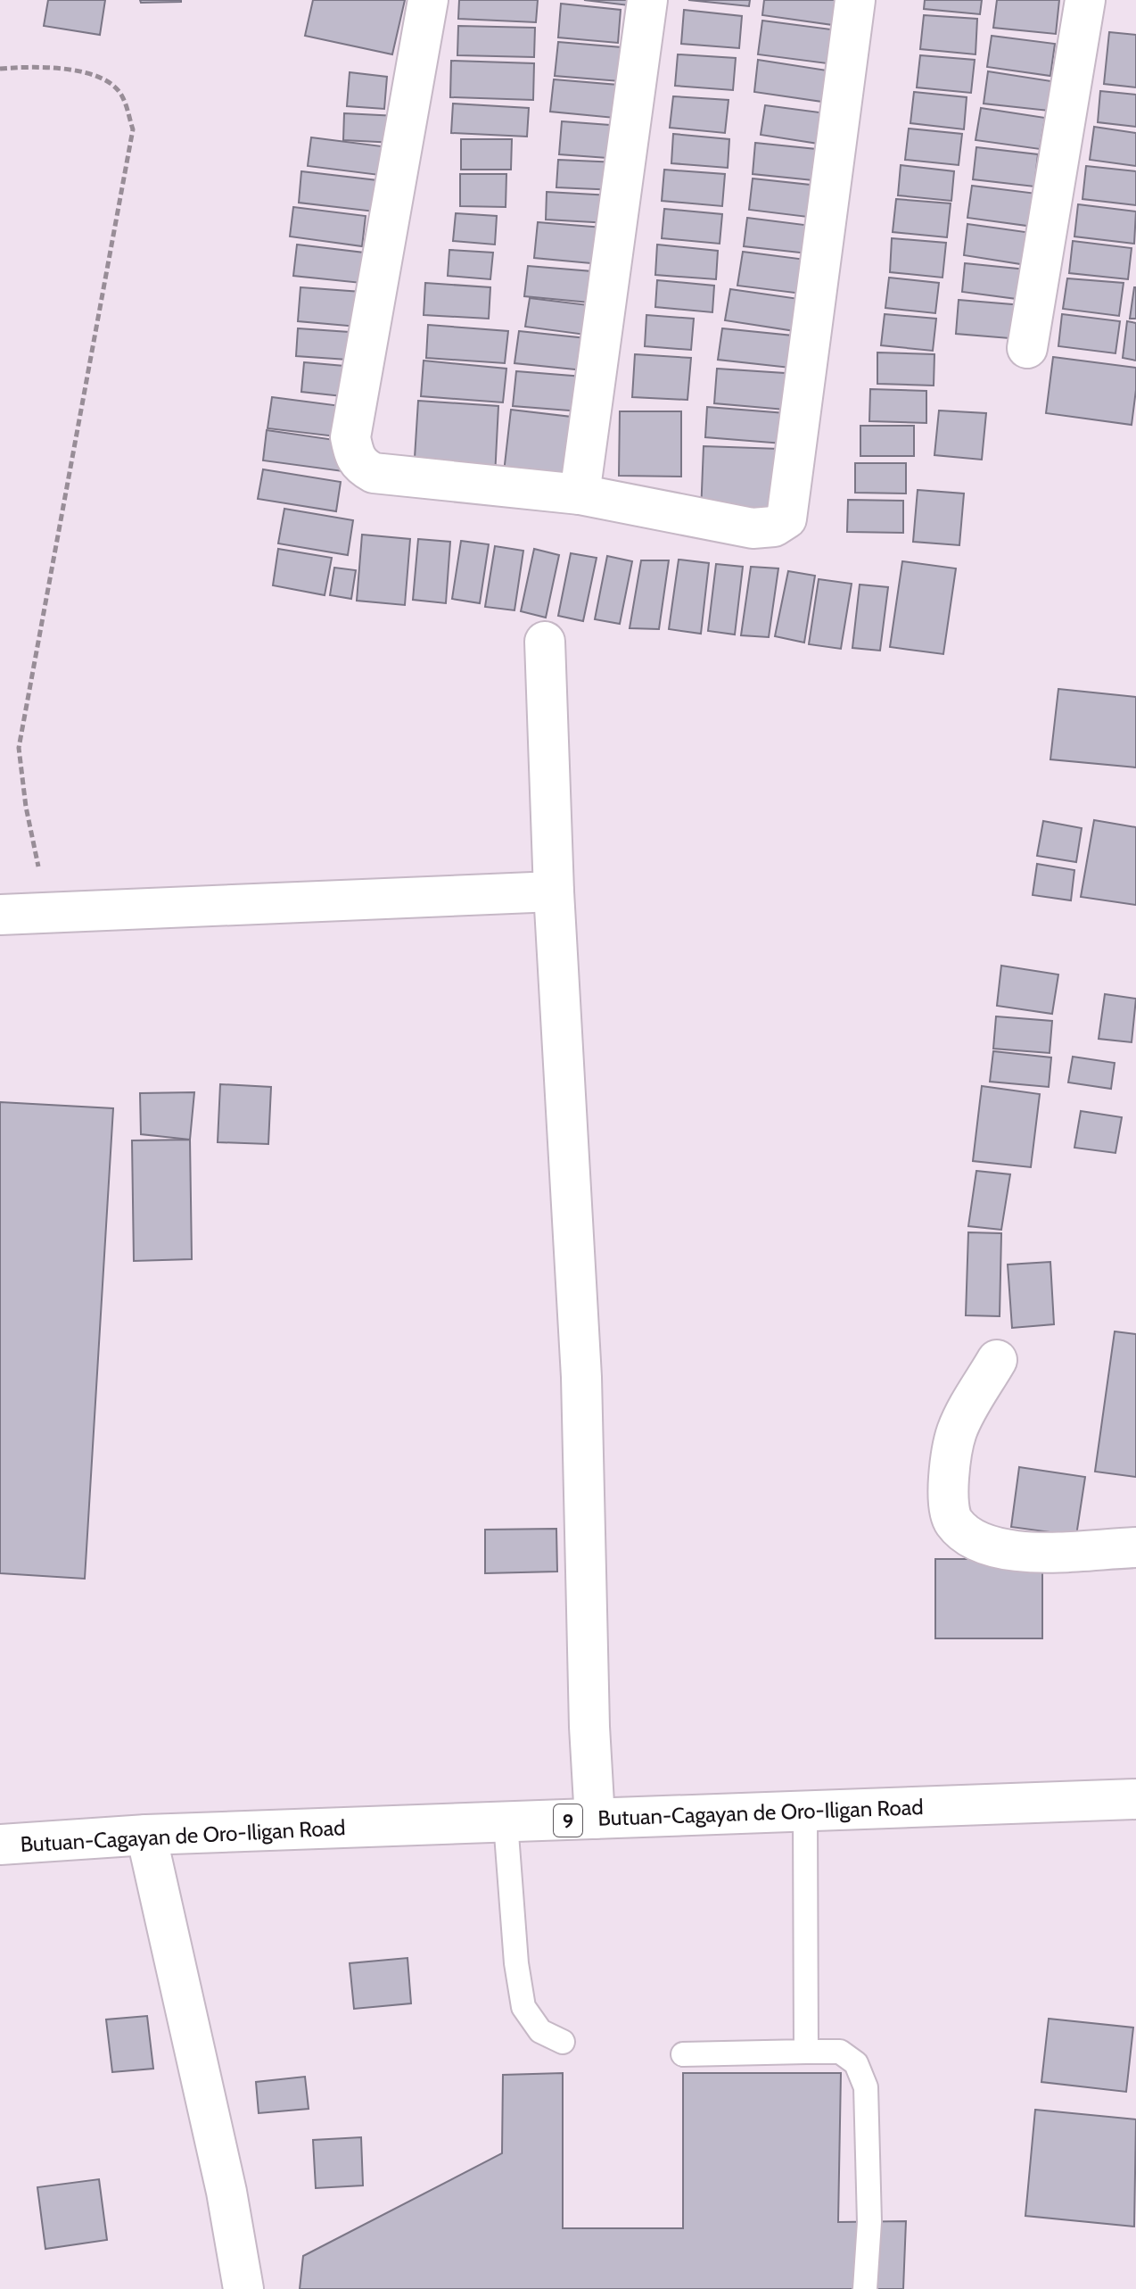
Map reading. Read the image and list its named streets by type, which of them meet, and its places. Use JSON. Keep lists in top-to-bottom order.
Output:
{
  "streets": {
    "main road": ["Butuan-Cagayan de Oro-Iligan Road", "9"]
  }
}
